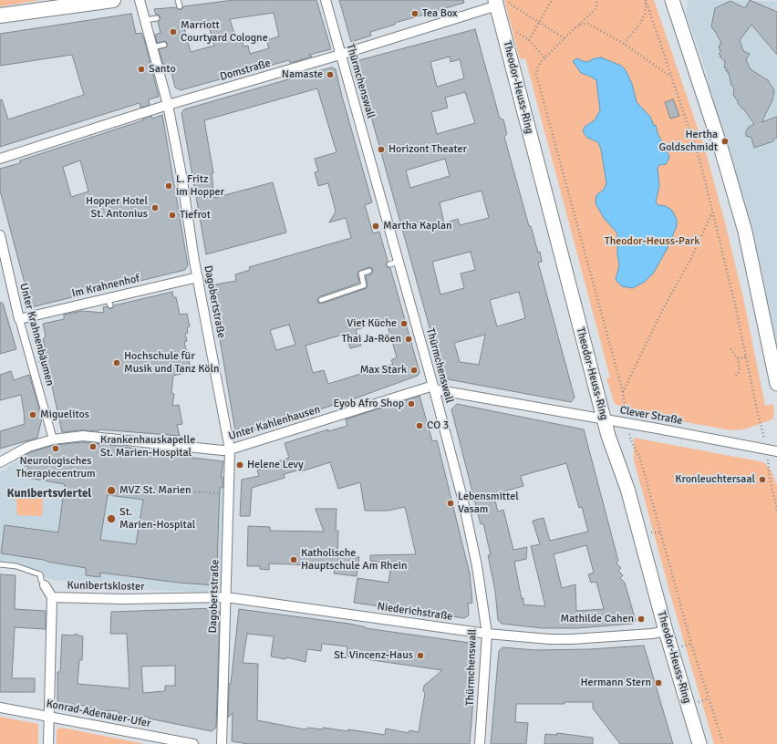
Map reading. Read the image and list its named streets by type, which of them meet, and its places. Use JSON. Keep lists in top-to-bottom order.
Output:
{
  "streets": {
    "main road": ["Theodor-Heuss-Ring"],
    "street": [
      "Domstraße",
      "Thürmchenswall",
      "Im Krahnenhof",
      "Dagobertstraße",
      "Unter Krahnenbäumen",
      "Clever Straße",
      "Unter Kahlenhausen",
      "Kunibertskloster",
      "Niederichstraße",
      "Konrad-Adenauer-Ufer"
    ]
  },
  "crossings": [
    ["Domstraße", "Thürmchenswall"],
    ["Domstraße", "Theodor-Heuss-Ring"],
    ["Domstraße", "Dagobertstraße"],
    ["Thürmchenswall", "Clever Straße"],
    ["Thürmchenswall", "Unter Kahlenhausen"],
    ["Thürmchenswall", "Niederichstraße"],
    ["Theodor-Heuss-Ring", "Clever Straße"],
    ["Theodor-Heuss-Ring", "Niederichstraße"],
    ["Im Krahnenhof", "Dagobertstraße"],
    ["Im Krahnenhof", "Unter Krahnenbäumen"],
    ["Dagobertstraße", "Unter Kahlenhausen"],
    ["Dagobertstraße", "Kunibertskloster"],
    ["Dagobertstraße", "Niederichstraße"],
    ["Unter Krahnenbäumen", "Unter Kahlenhausen"],
    ["Clever Straße", "Unter Kahlenhausen"],
    ["Kunibertskloster", "Niederichstraße"]
  ],
  "districts": ["Kunibertsviertel"],
  "parks": ["Theodor-Heuss-Park"],
  "places": [
    "Tea Box",
    "Marriott Courtyard Cologne",
    "Santo",
    "Namaste",
    "Hertha Goldschmidt",
    "Horizont Theater",
    "L. Fritz im Hopper",
    "Hopper Hotel St. Antonius",
    "Tiefrot",
    "Martha Kaplan",
    "Viet Küche",
    "Thai Ja-Röen",
    "Hochschule für Musik und Tanz Köln",
    "Max Stark",
    "Eyob Afro Shop",
    "Miguelitos",
    "CO 3",
    "Krankenhauskapelle St. Marien-Hospital",
    "Neurologisches Therapiecentrum",
    "Helene Levy",
    "Kronleuchtersaal",
    "MVZ St. Marien",
    "Lebensmittel Vasam",
    "St. Marien-Hospital",
    "Katholische Hauptschule Am Rhein",
    "Mathilde Cahen",
    "St. Vincenz-Haus",
    "Hermann Stern"
  ]
}
